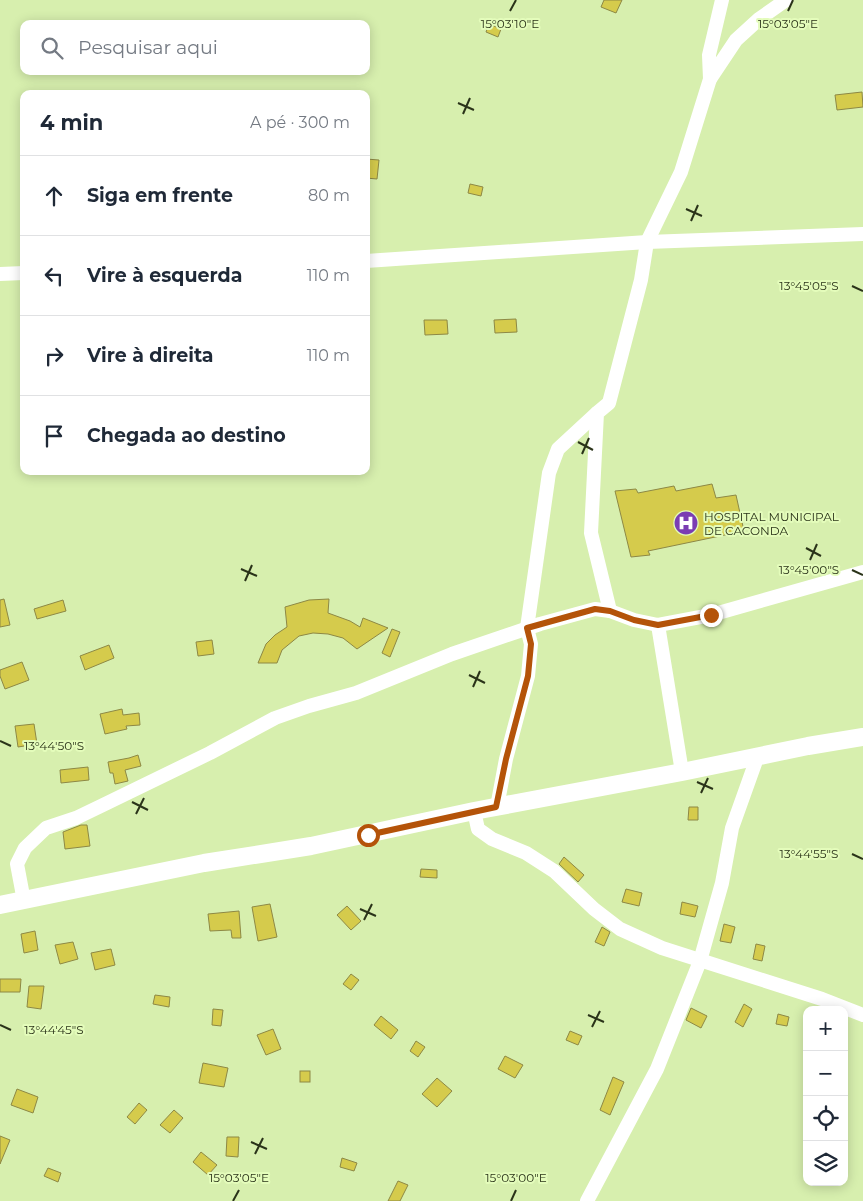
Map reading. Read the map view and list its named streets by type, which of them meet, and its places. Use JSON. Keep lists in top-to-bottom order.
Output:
{
  "places": {
    "hospital": ["HOSPITAL MUNICIPAL DE CACONDA"]
  },
  "page": {
    "search": "Pesquisar aqui",
    "heading": ["4 min", "A pé · 300 m"],
    "list": [
      ["Siga em frente", "80 m"],
      ["Vire à esquerda", "110 m"],
      ["Vire à direita", "110 m"],
      "Chegada ao destino"
    ],
    "map_buttons": ["+", "−"]
  },
  "coordinates": [
    "15°03'10\"E",
    "15°03'05\"E",
    "13°45'05\"S",
    "13°45'00\"S",
    "13°44'50\"S",
    "13°44'55\"S",
    "13°44'45\"S",
    "15°03'00\"E"
  ]
}
